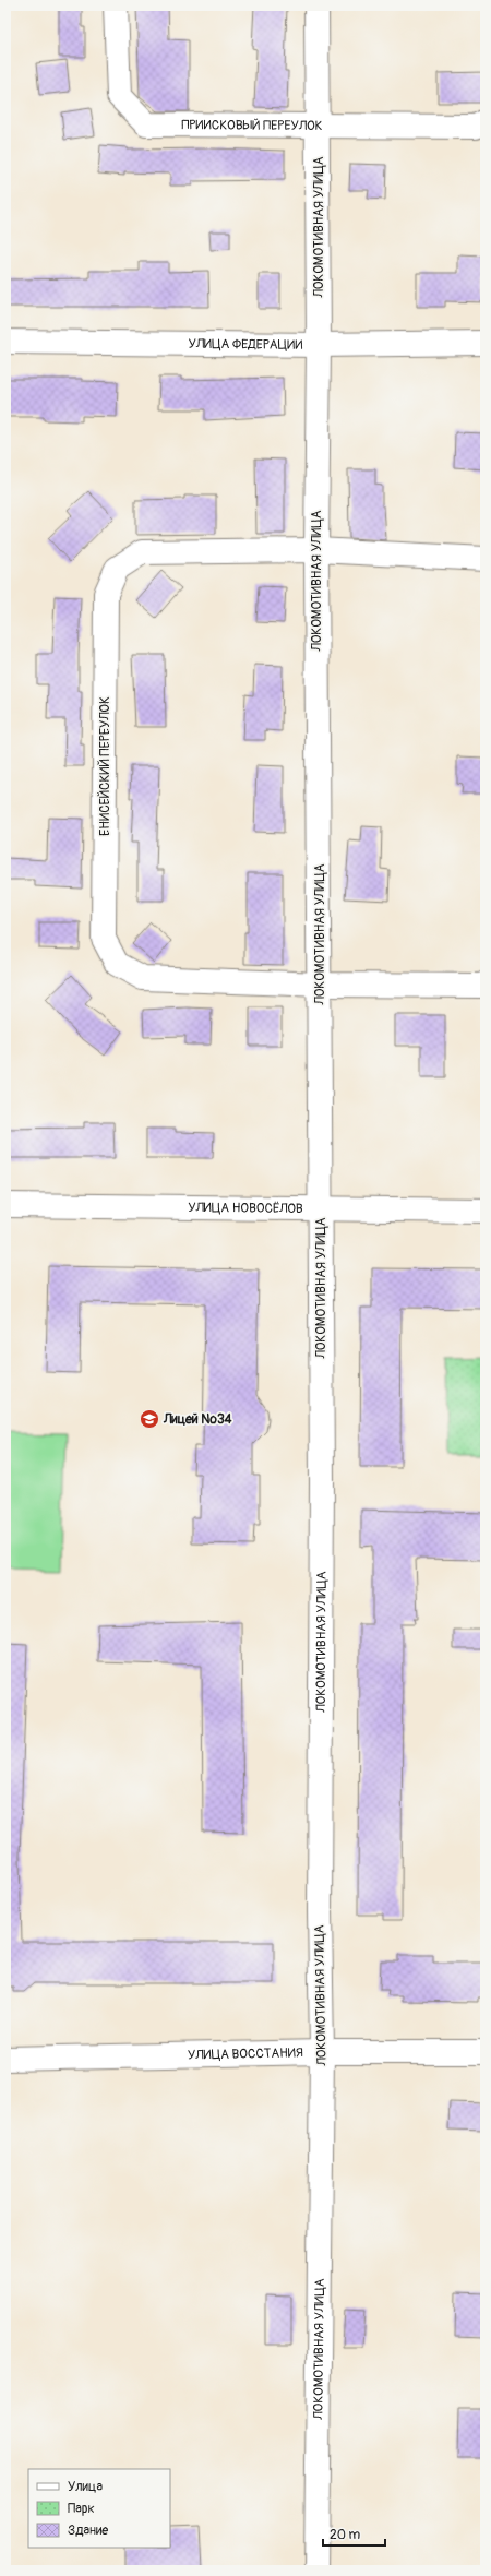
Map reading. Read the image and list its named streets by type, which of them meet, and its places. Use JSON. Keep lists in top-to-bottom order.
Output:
{
  "streets": {
    "street": [
      "ПРИИСКОВЫЙ ПЕРЕУЛОК",
      "ЛОКОМОТИВНАЯ УЛИЦА",
      "УЛИЦА ФЕДЕРАЦИИ",
      "ЕНИСЕЙСКИЙ ПЕРЕУЛОК",
      "УЛИЦА НОВОСЁЛОВ",
      "УЛИЦА ВОССТАНИЯ"
    ]
  },
  "crossings": [
    ["ПРИИСКОВЫЙ ПЕРЕУЛОК", "ЛОКОМОТИВНАЯ УЛИЦА"],
    ["ЛОКОМОТИВНАЯ УЛИЦА", "УЛИЦА ФЕДЕРАЦИИ"],
    ["ЛОКОМОТИВНАЯ УЛИЦА", "ЕНИСЕЙСКИЙ ПЕРЕУЛОК"],
    ["ЛОКОМОТИВНАЯ УЛИЦА", "УЛИЦА НОВОСЁЛОВ"],
    ["ЛОКОМОТИВНАЯ УЛИЦА", "УЛИЦА ВОССТАНИЯ"]
  ],
  "places": {
    "school or university": ["Лицей №34"]
  },
  "legend": ["Улица", "Парк", "Здание"],
  "scale_bar": "20 m"
}
